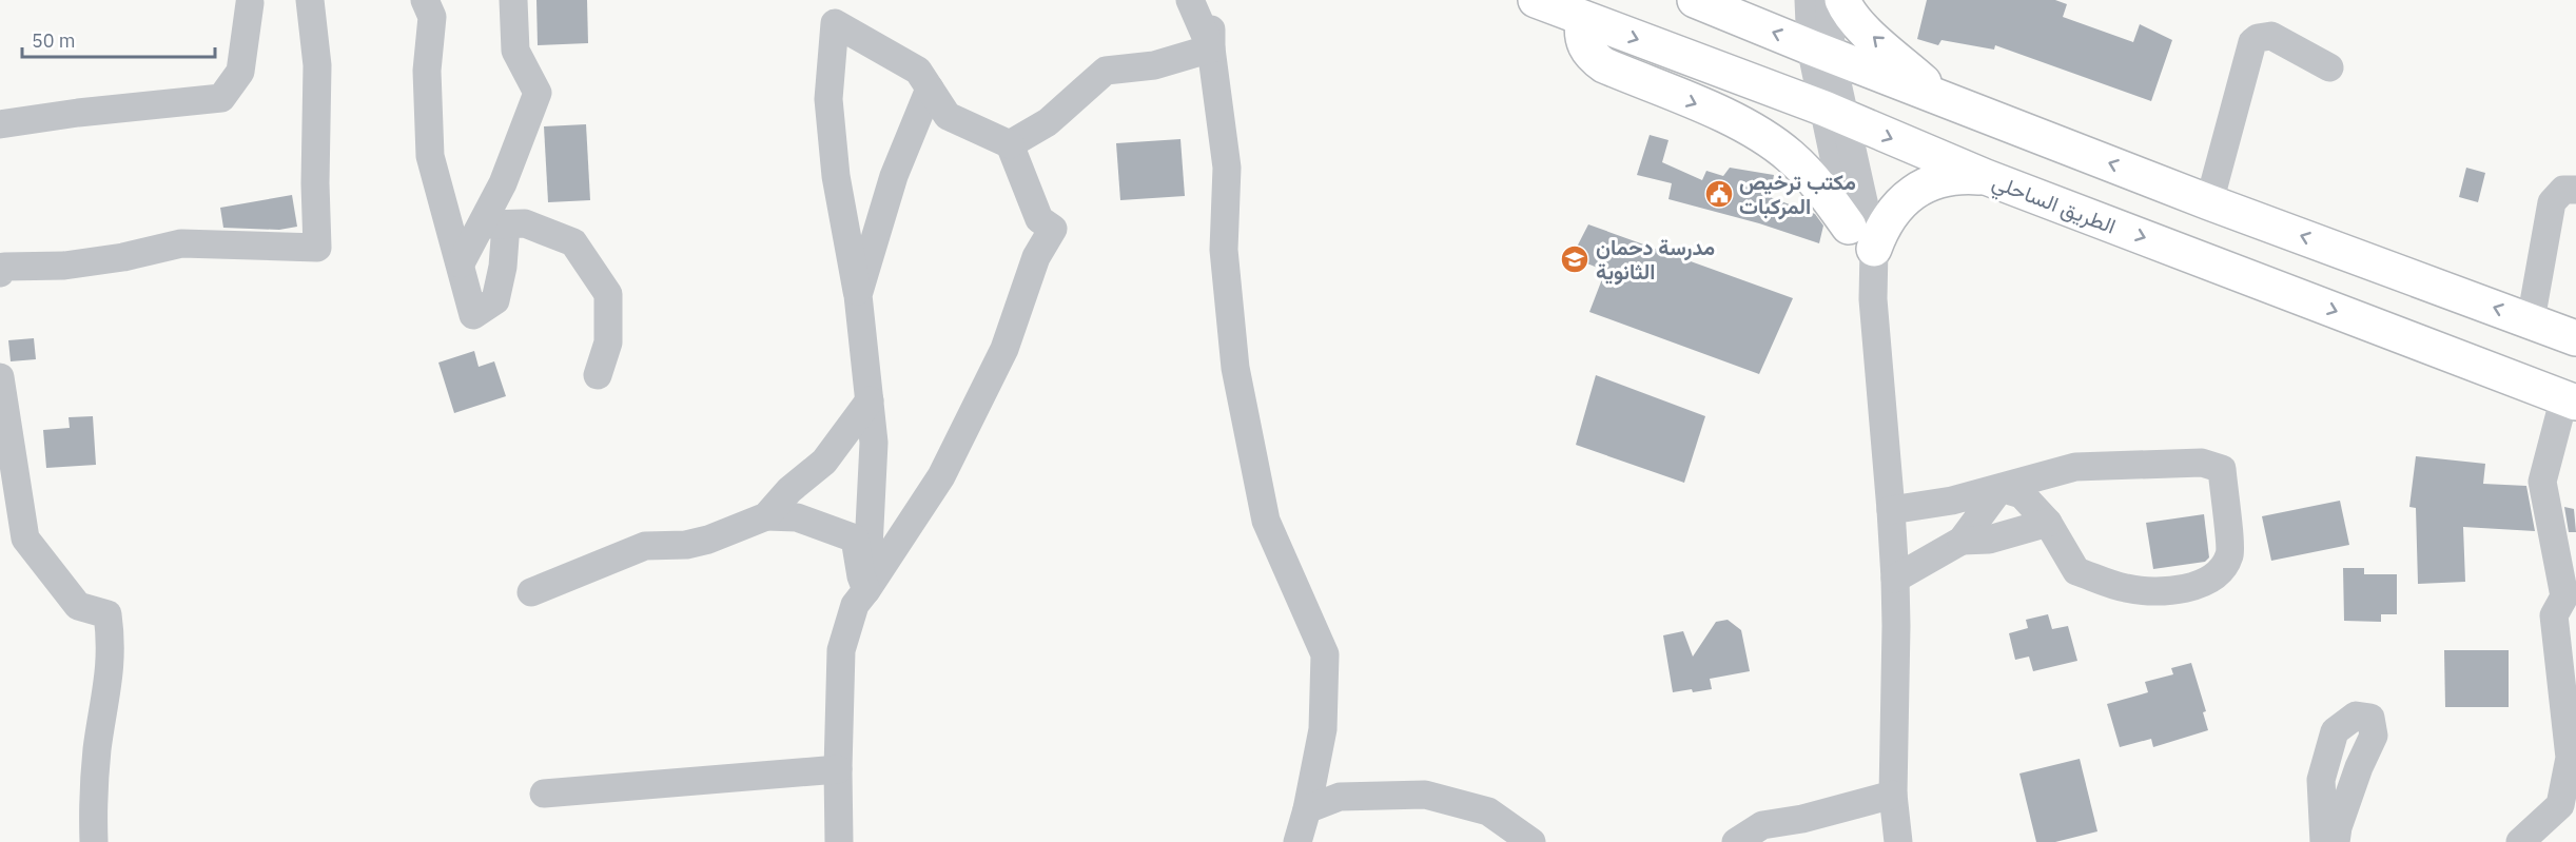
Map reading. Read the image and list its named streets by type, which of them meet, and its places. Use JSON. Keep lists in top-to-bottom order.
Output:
{
  "streets": {
    "highway": ["الطريق الساحلي"]
  },
  "places": {
    "public building": ["مكتب ترخيص المركبات"],
    "school or university": ["مدرسة دحمان الثانوية"]
  },
  "scale_bar": "50 m"
}
